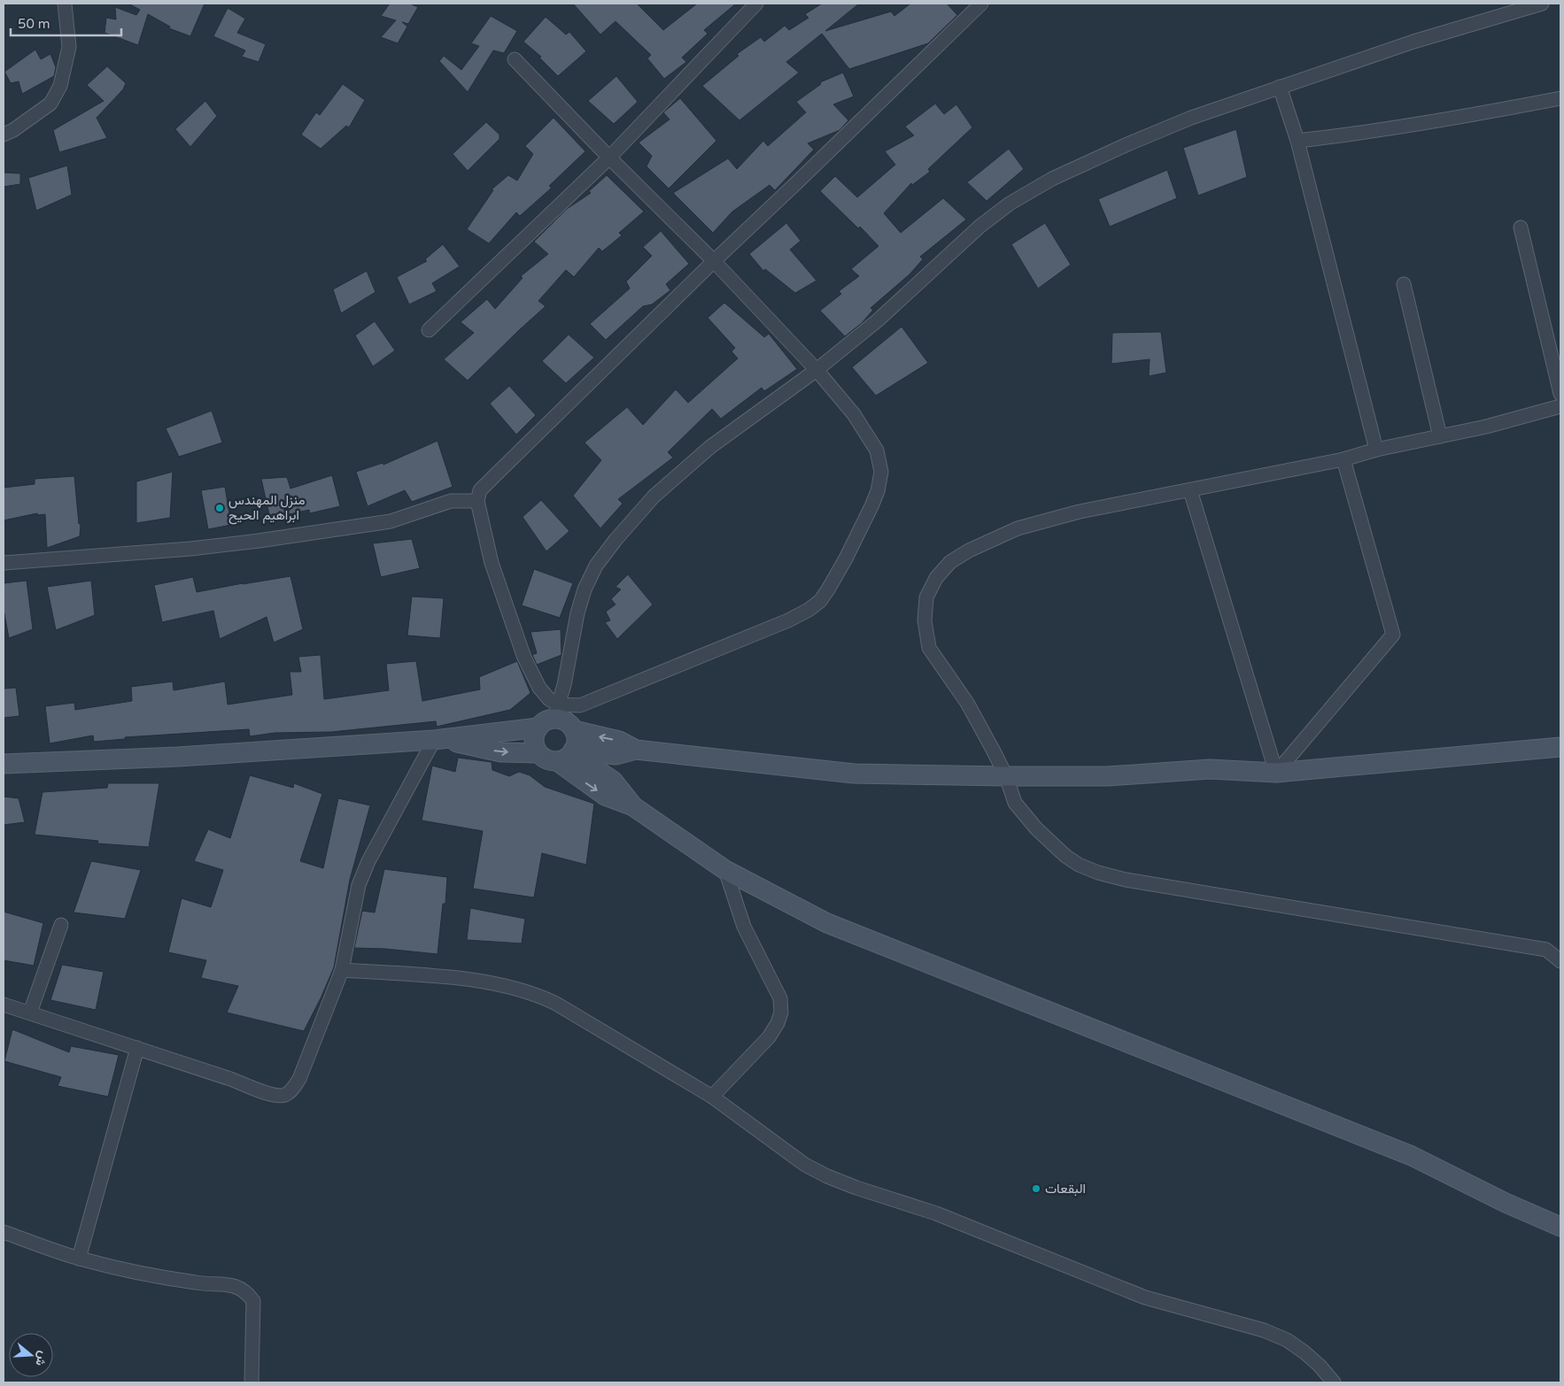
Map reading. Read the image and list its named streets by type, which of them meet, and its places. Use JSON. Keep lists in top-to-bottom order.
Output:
{
  "places": ["منزل المهندس ابراهيم الحيح", "البقعات"],
  "scale_bar": "50 m",
  "north": "right"
}
